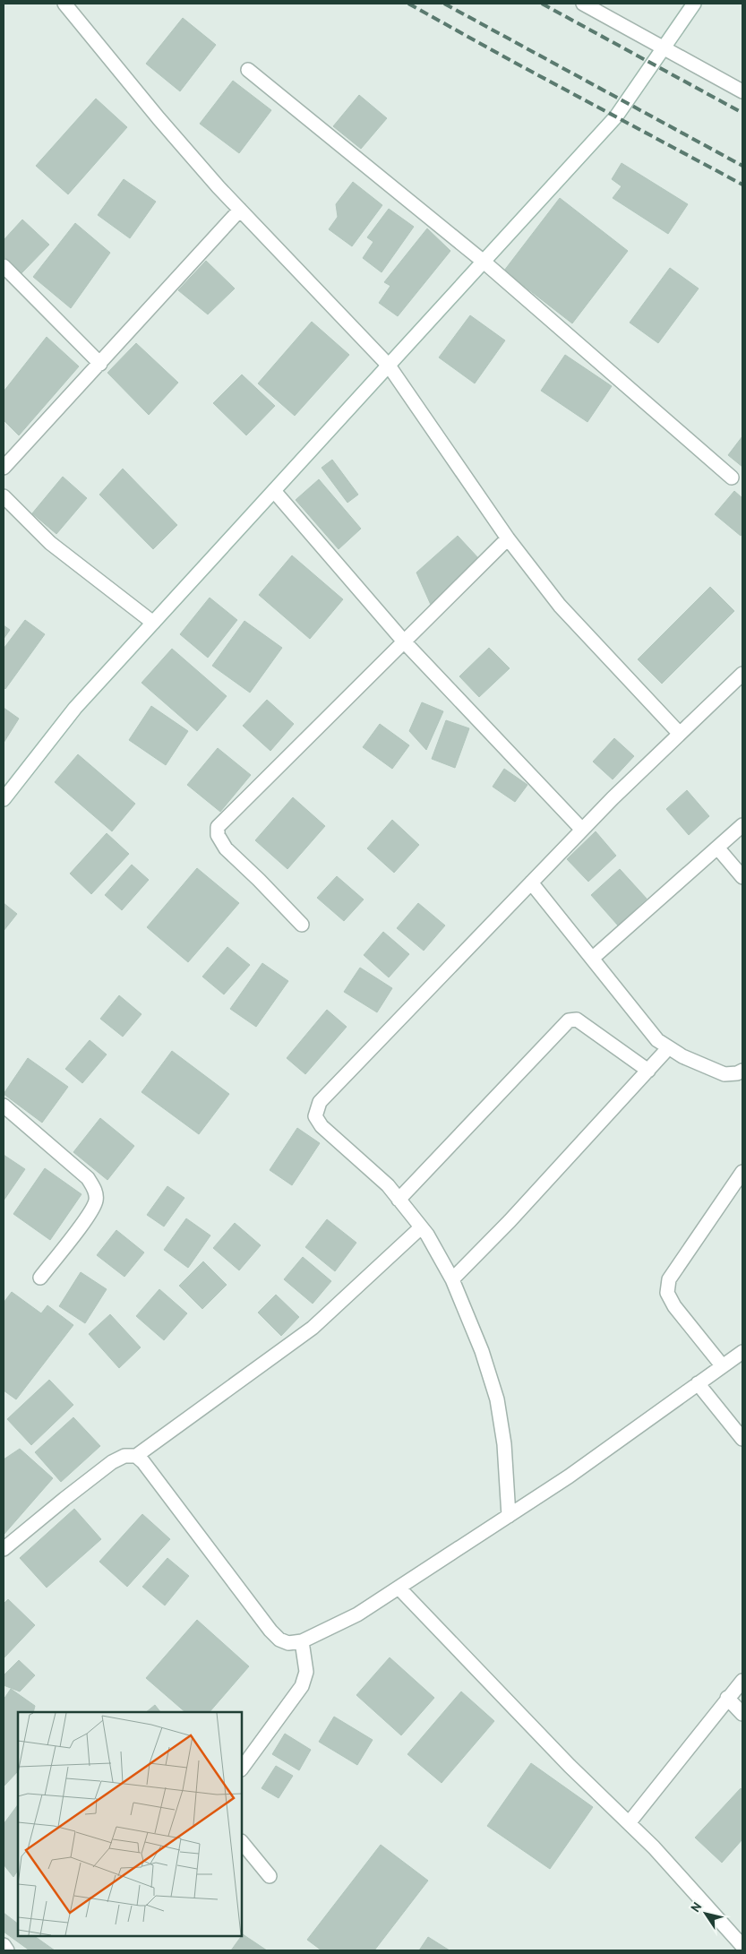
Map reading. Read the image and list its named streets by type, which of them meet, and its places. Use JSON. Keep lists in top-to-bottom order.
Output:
{
  "north": "top left"
}
